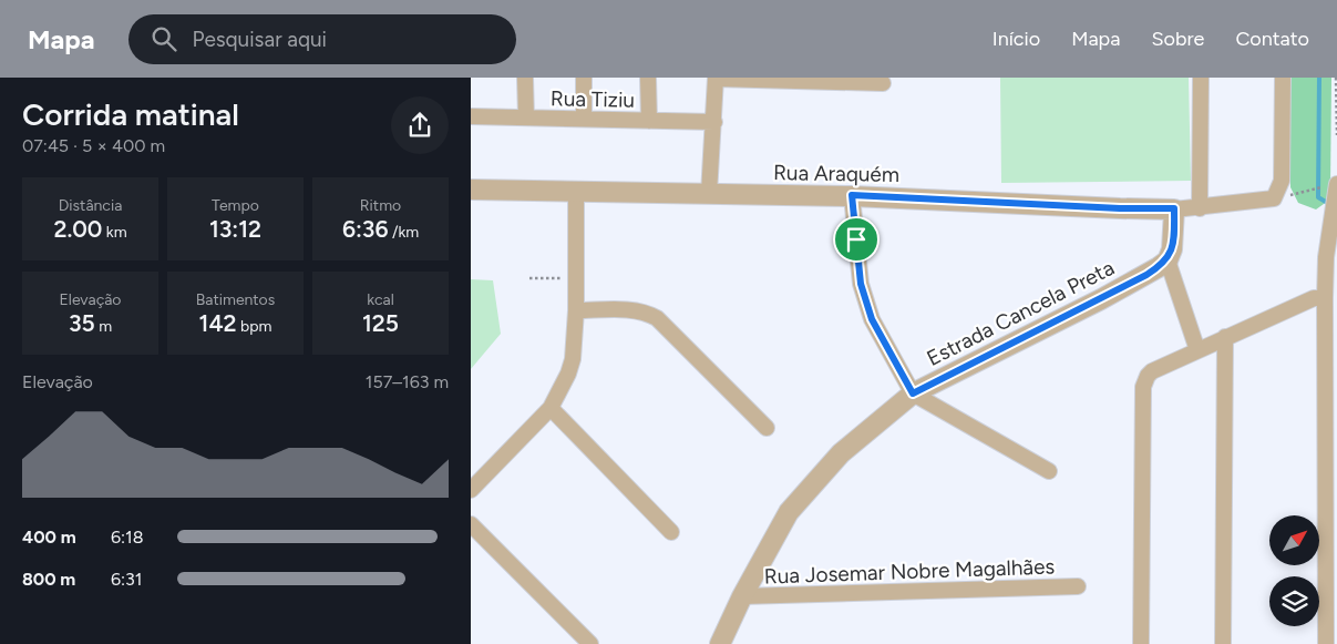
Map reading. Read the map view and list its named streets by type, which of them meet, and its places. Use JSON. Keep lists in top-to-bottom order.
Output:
{
  "streets": {
    "street": [
      "Rua Tiziu",
      "Rua Araquém",
      "Estrada Cancela Preta",
      "Rua Josemar Nobre Magalhães"
    ]
  },
  "crossings": [
    ["Estrada Cancela Preta", "Rua Josemar Nobre Magalhães"]
  ],
  "north": "top right",
  "page": {
    "header": "Mapa",
    "search": "Pesquisar aqui",
    "nav": [
      "Início",
      "Mapa",
      "Sobre",
      "Contato"
    ],
    "heading": ["Corrida matinal", "07:45 · 5 × 400 m"],
    "stats": [
      ["Distância", "2.00 km"],
      ["Tempo", "13:12"],
      ["Ritmo", "6:36 /km"],
      ["Elevação", "35 m"],
      ["Batimentos", "142 bpm"],
      ["kcal", "125"]
    ],
    "chart": ["Elevação", "157–163 m"],
    "list": [
      {
        "name": "400 m",
        "note": "6:18"
      },
      {
        "name": "800 m",
        "note": "6:31"
      }
    ]
  }
}
